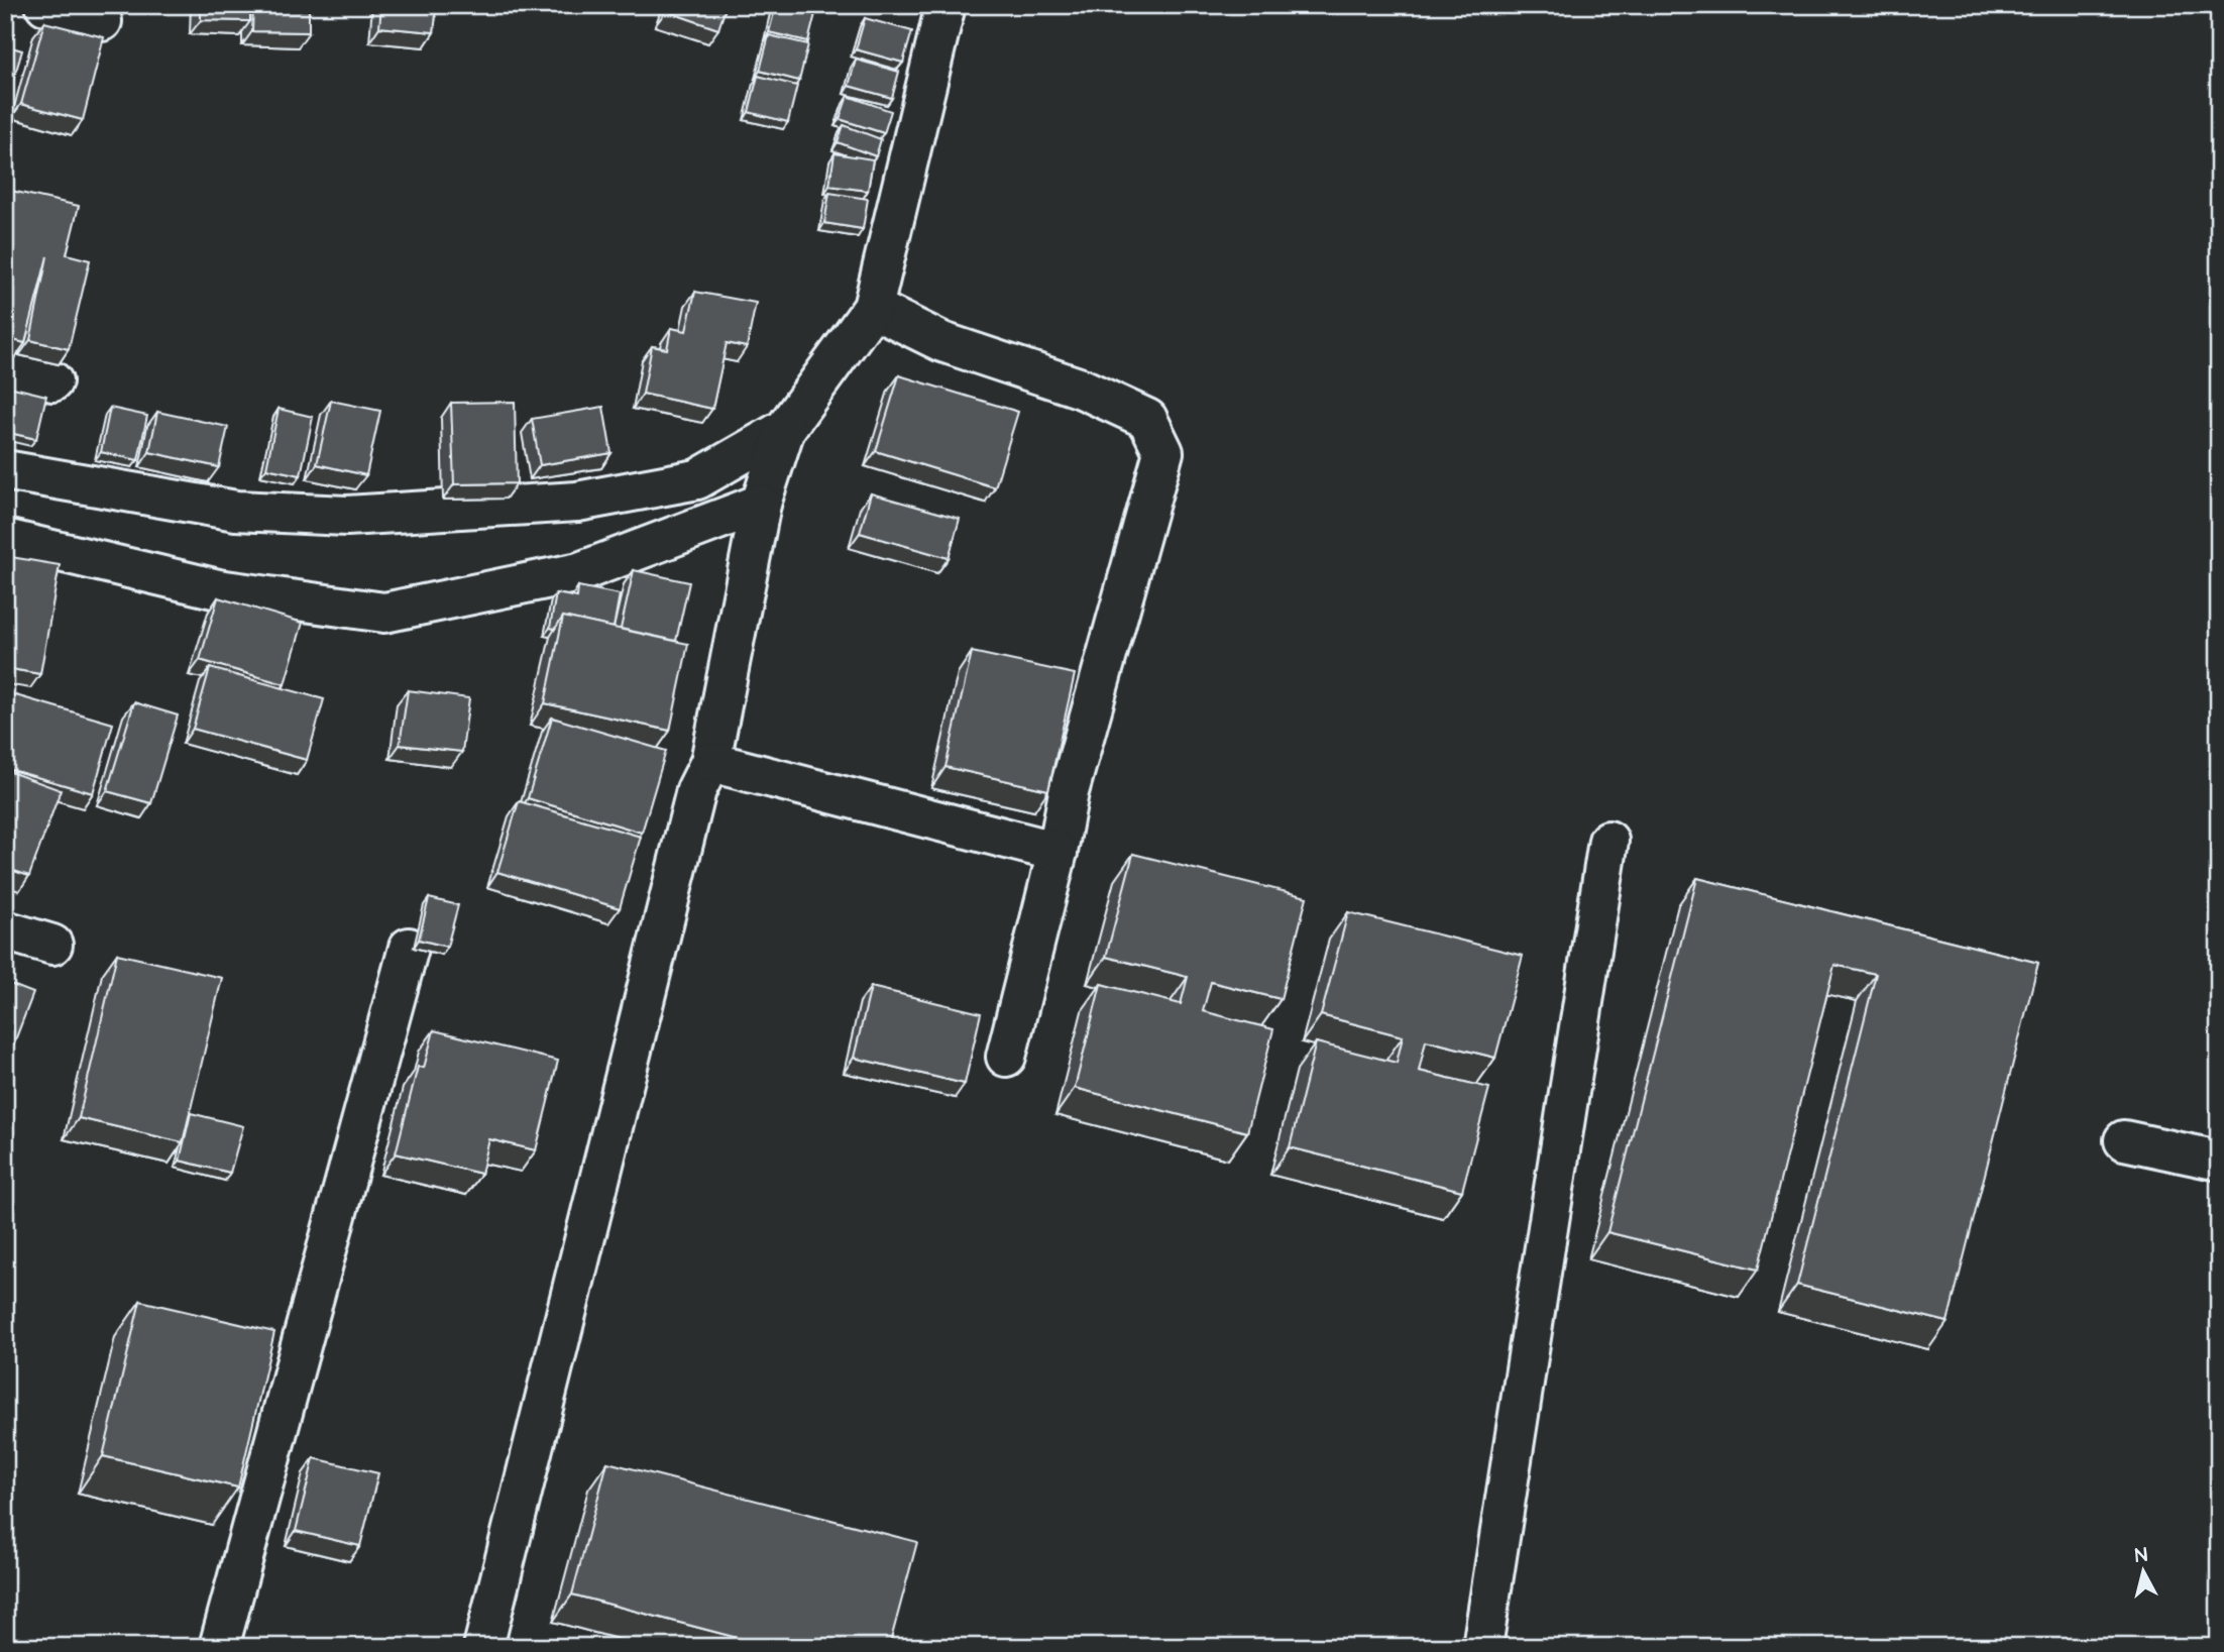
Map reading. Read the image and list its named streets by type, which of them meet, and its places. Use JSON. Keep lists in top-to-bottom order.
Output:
{
  "north": "top"
}
